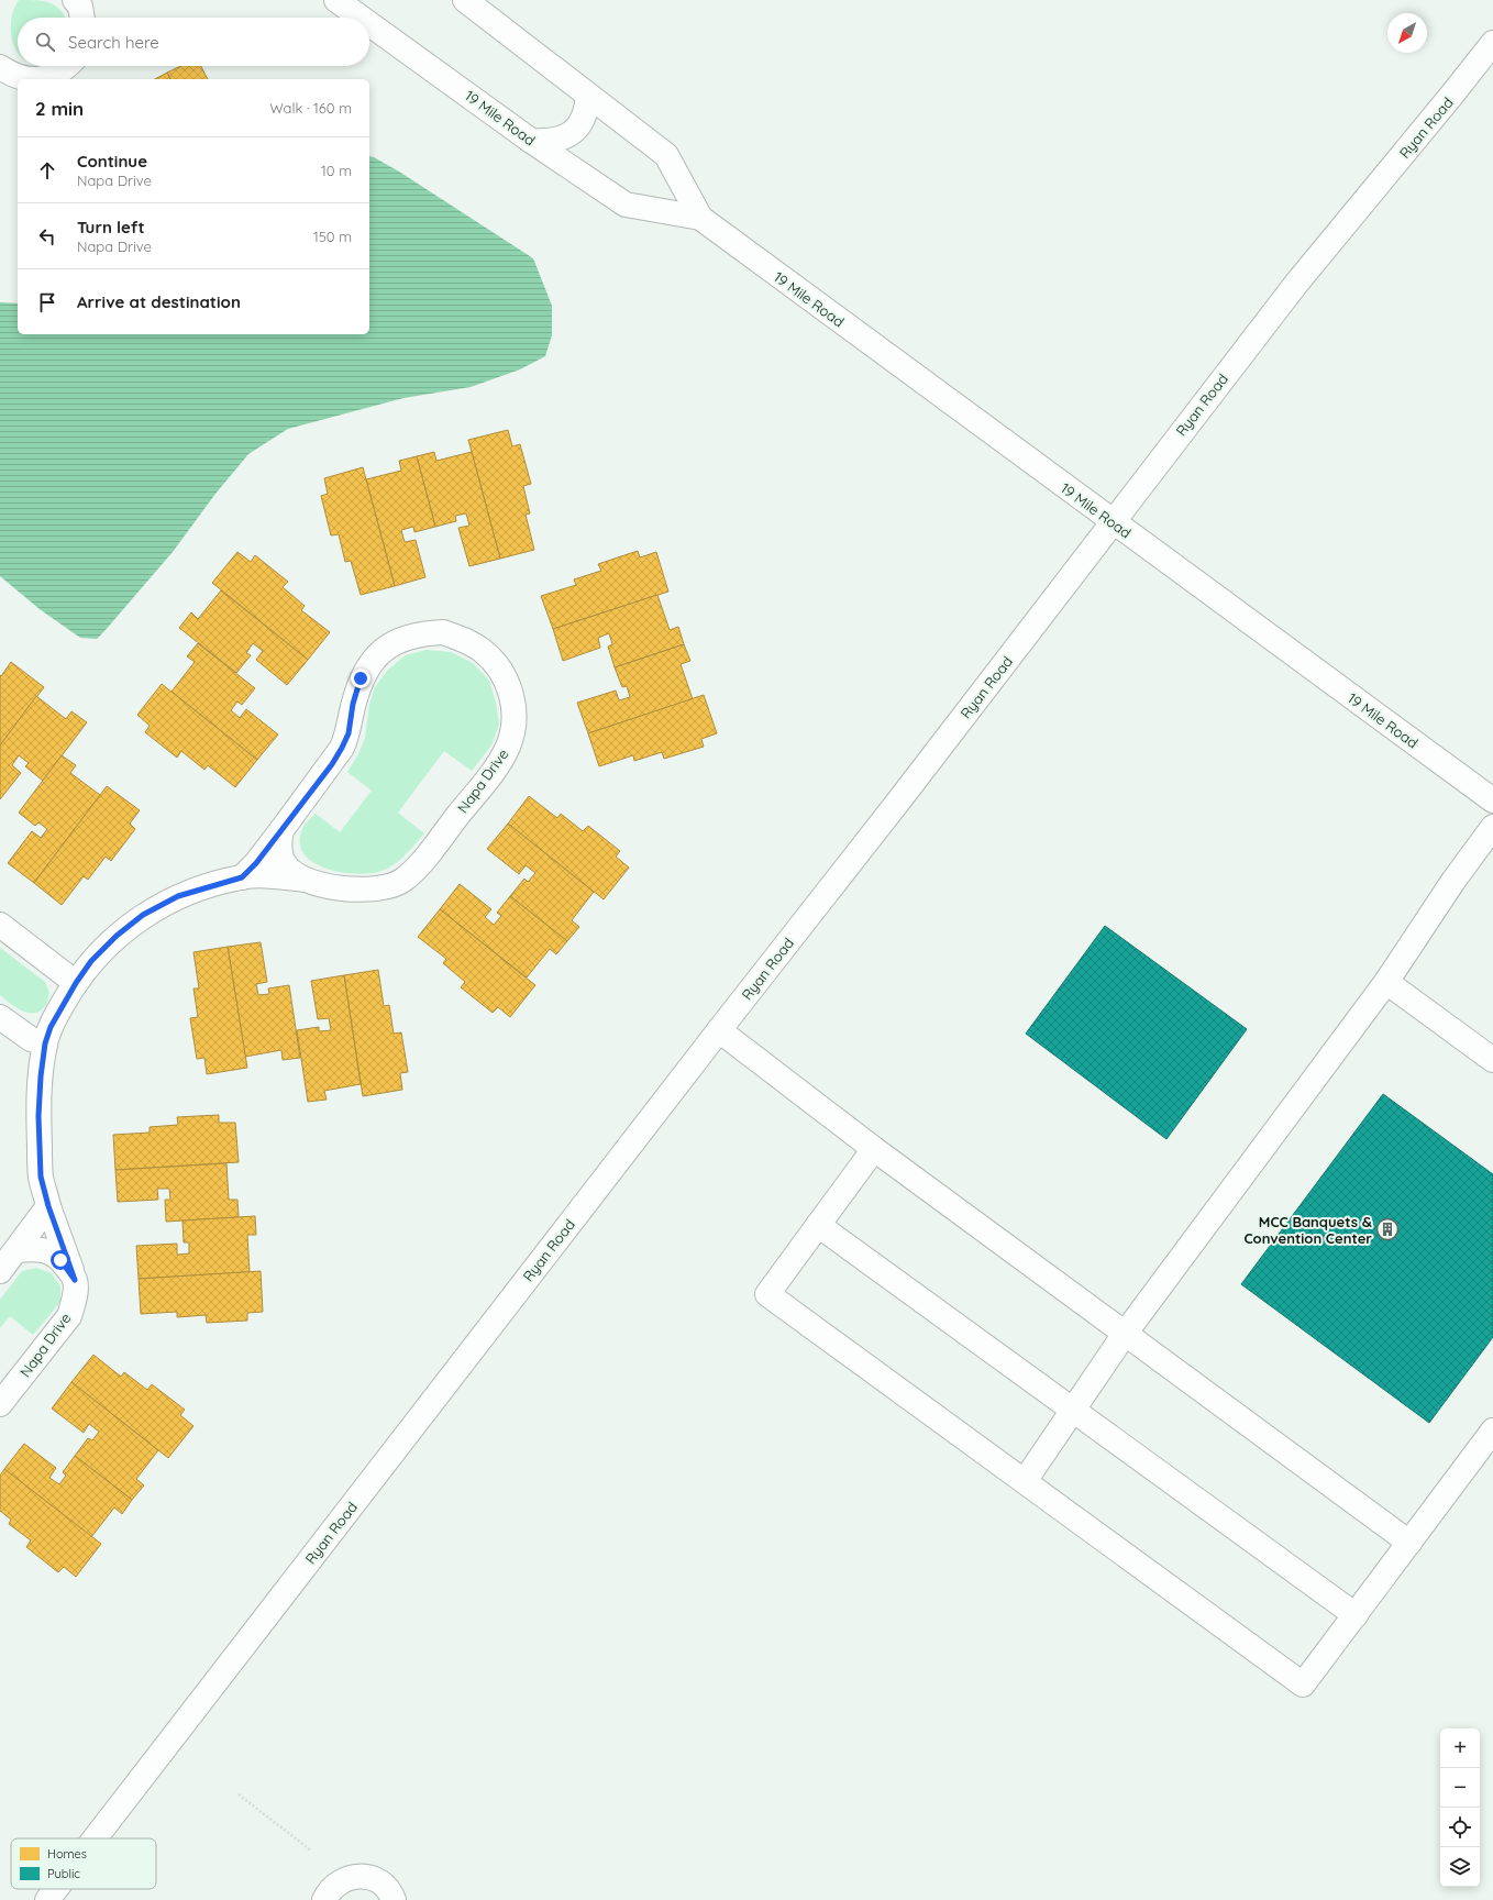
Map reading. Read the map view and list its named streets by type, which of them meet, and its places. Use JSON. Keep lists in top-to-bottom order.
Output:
{
  "streets": {
    "main road": ["19 Mile Road", "Ryan Road", "Napa Drive"]
  },
  "crossings": [
    ["19 Mile Road", "Ryan Road"]
  ],
  "places": {
    "building": ["MCC Banquets & Convention Center"]
  },
  "legend": ["Homes", "Public"],
  "north": "bottom left",
  "page": {
    "search": "Search here",
    "heading": ["2 min", "Walk · 160 m"],
    "list": [
      ["Continue", "Napa Drive", "10 m"],
      ["Turn left", "Napa Drive", "150 m"],
      "Arrive at destination"
    ],
    "map_buttons": ["+", "−"]
  }
}
